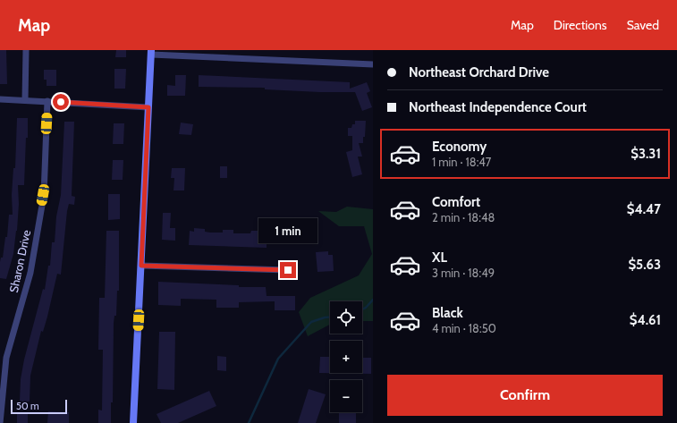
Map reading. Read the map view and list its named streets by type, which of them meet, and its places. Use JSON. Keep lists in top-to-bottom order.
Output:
{
  "streets": {
    "street": ["Sharon Drive"]
  },
  "scale_bar": "50 m",
  "page": {
    "header": "Map",
    "nav": ["Map", "Directions", "Saved"],
    "banner": ["Northeast Orchard Drive", "Northeast Independence Court"],
    "list": [
      {
        "name": "Economy",
        "note": "1 min · 18:47",
        "value": "$3.31"
      },
      {
        "name": "Comfort",
        "note": "2 min · 18:48",
        "value": "$4.47"
      },
      {
        "name": "XL",
        "note": "3 min · 18:49",
        "value": "$5.63"
      },
      {
        "name": "Black",
        "note": "4 min · 18:50",
        "value": "$4.61"
      }
    ],
    "bubble": "1 min",
    "map_buttons": ["+", "−"],
    "buttons": "Confirm",
    "scale": "50 m"
  }
}
